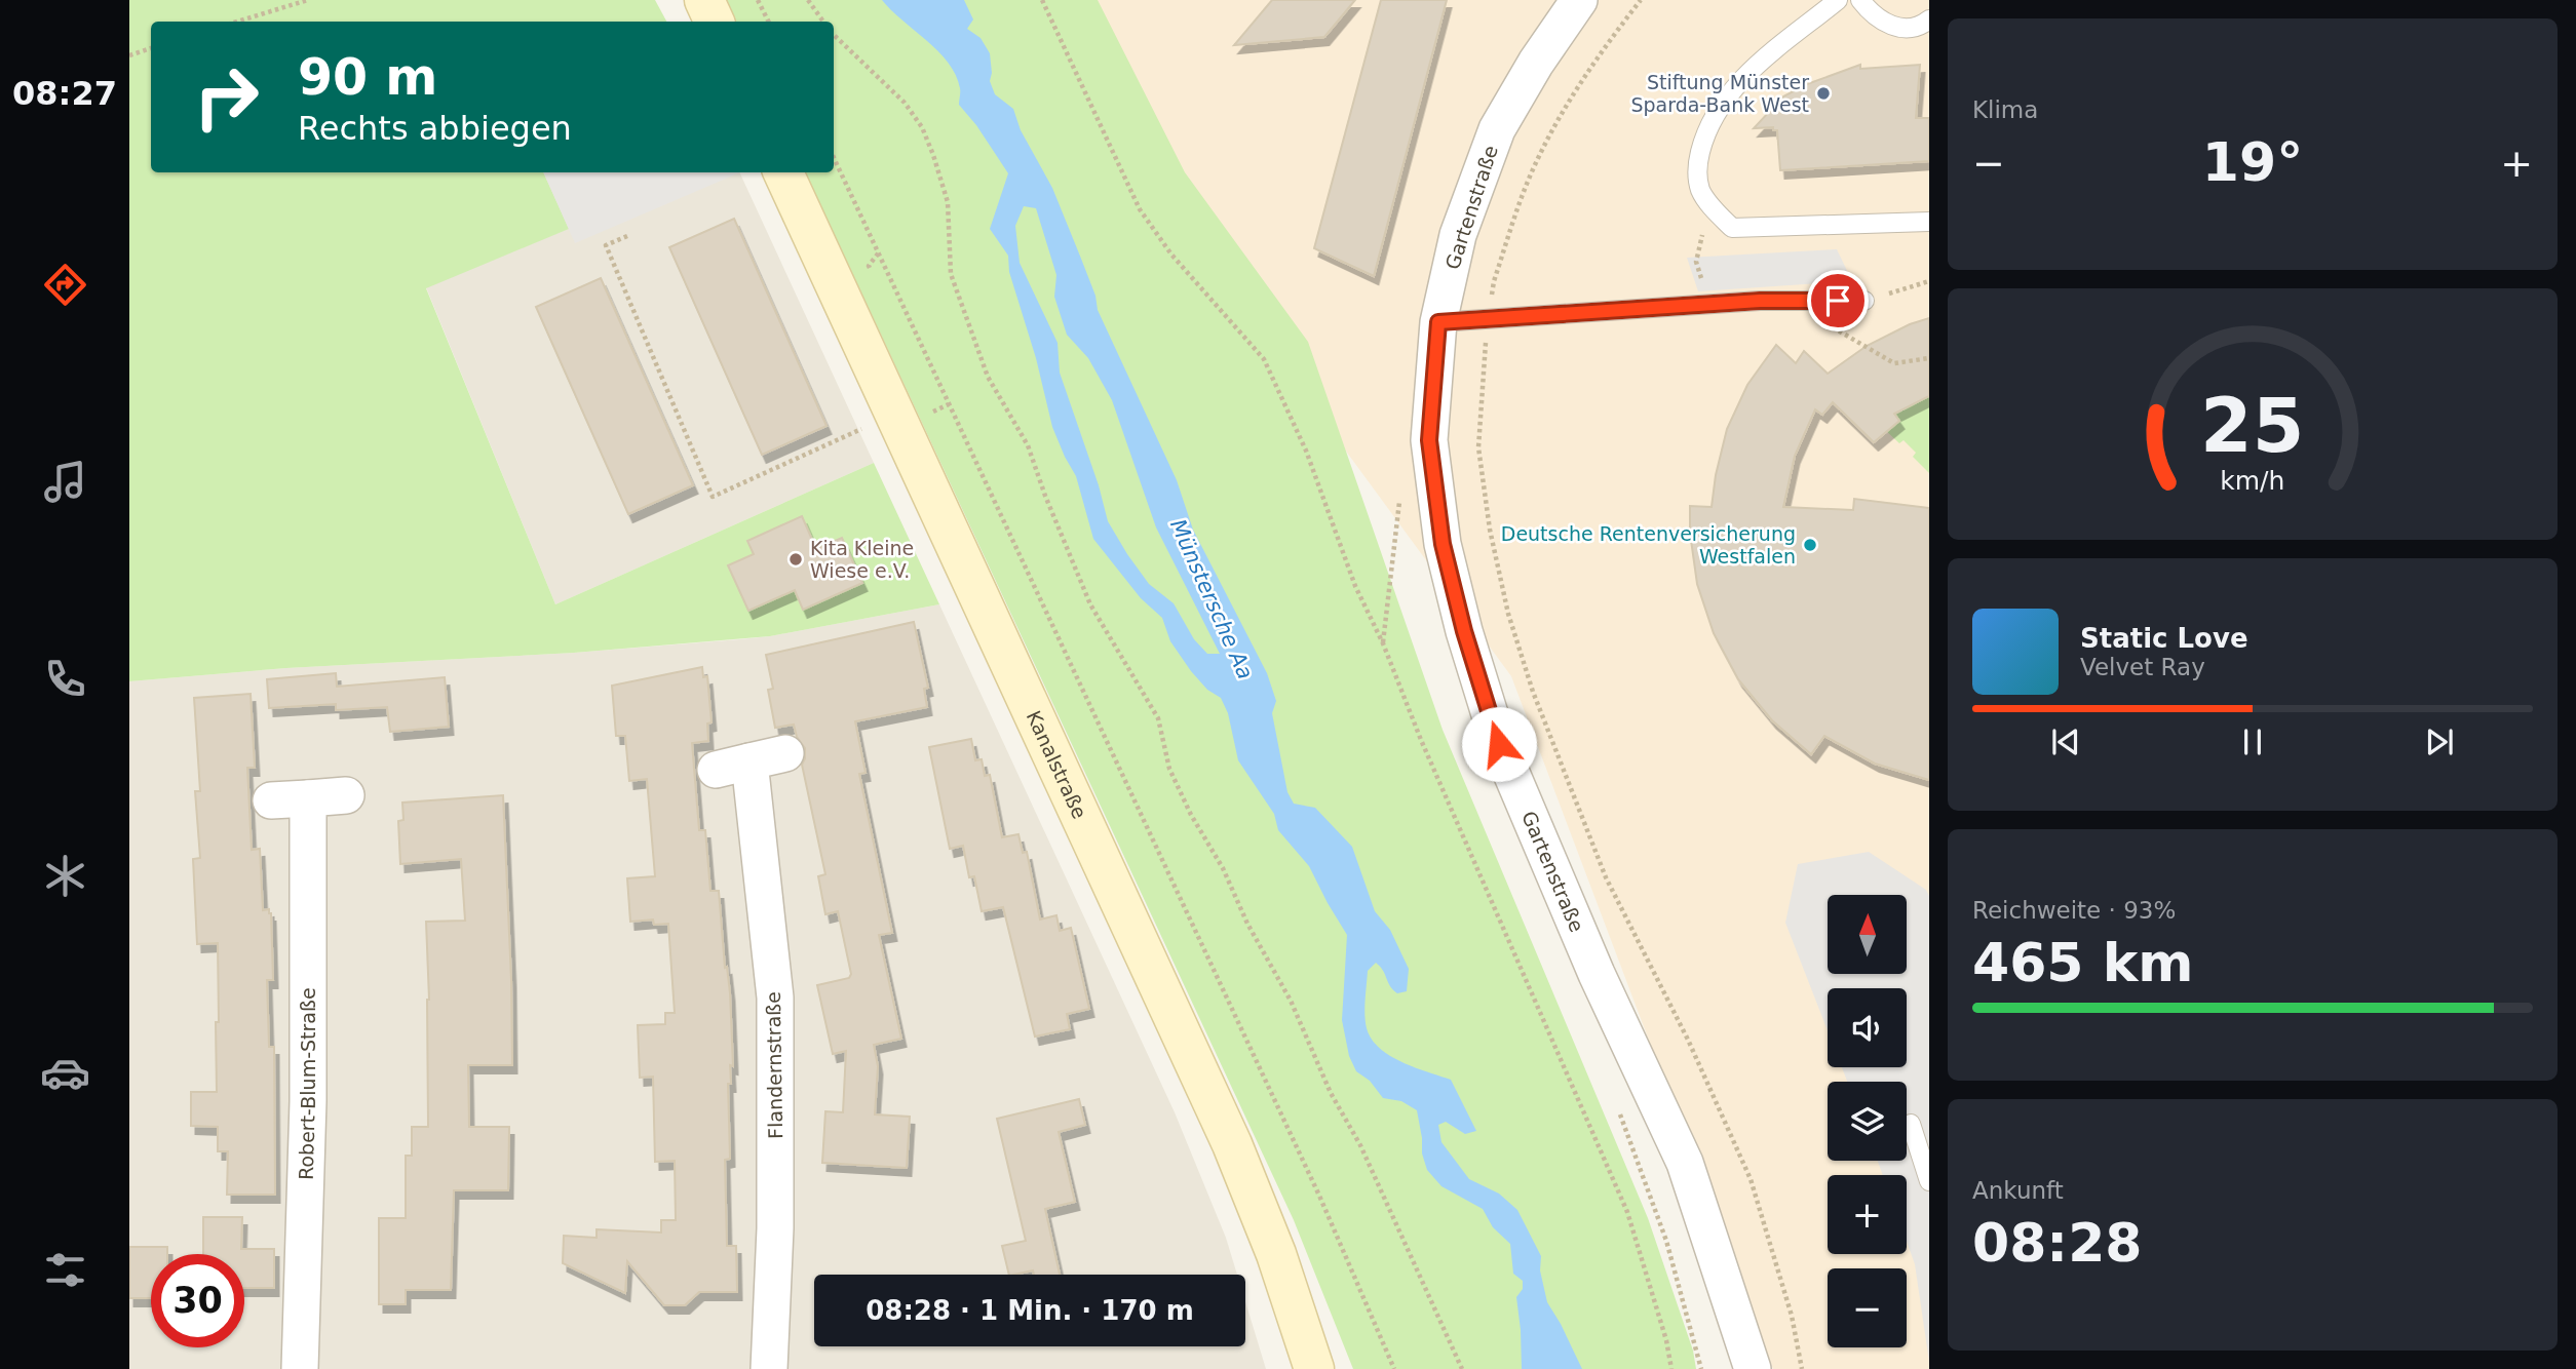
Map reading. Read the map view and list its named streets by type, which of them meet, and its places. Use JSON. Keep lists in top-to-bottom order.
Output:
{
  "streets": {
    "main road": ["Kanalstraße"],
    "street": ["Gartenstraße", "Flandernstraße", "Robert-Blum-Straße"]
  },
  "water": ["Münstersche Aa"],
  "places": ["Stiftung Münster Sparda-Bank West", "Deutsche Rentenversicherung Westfalen", "Kita Kleine Wiese e.V."],
  "north": "top",
  "page": {
    "tabs": "08:27",
    "tile": [
      "Klima",
      ["Reichweite · 93%", "465 km"],
      ["Ankunft", "08:28"]
    ],
    "turn": ["90 m", "Rechts abbiegen"],
    "heat": ["−", "19°", "+"],
    "song": ["Static Love", "Velvet Ray"],
    "map_buttons": ["+", "−"],
    "limit": "30",
    "trip": "08:28 · 1 Min. · 170 m",
    "gauge": ["25", "km/h"]
  }
}
